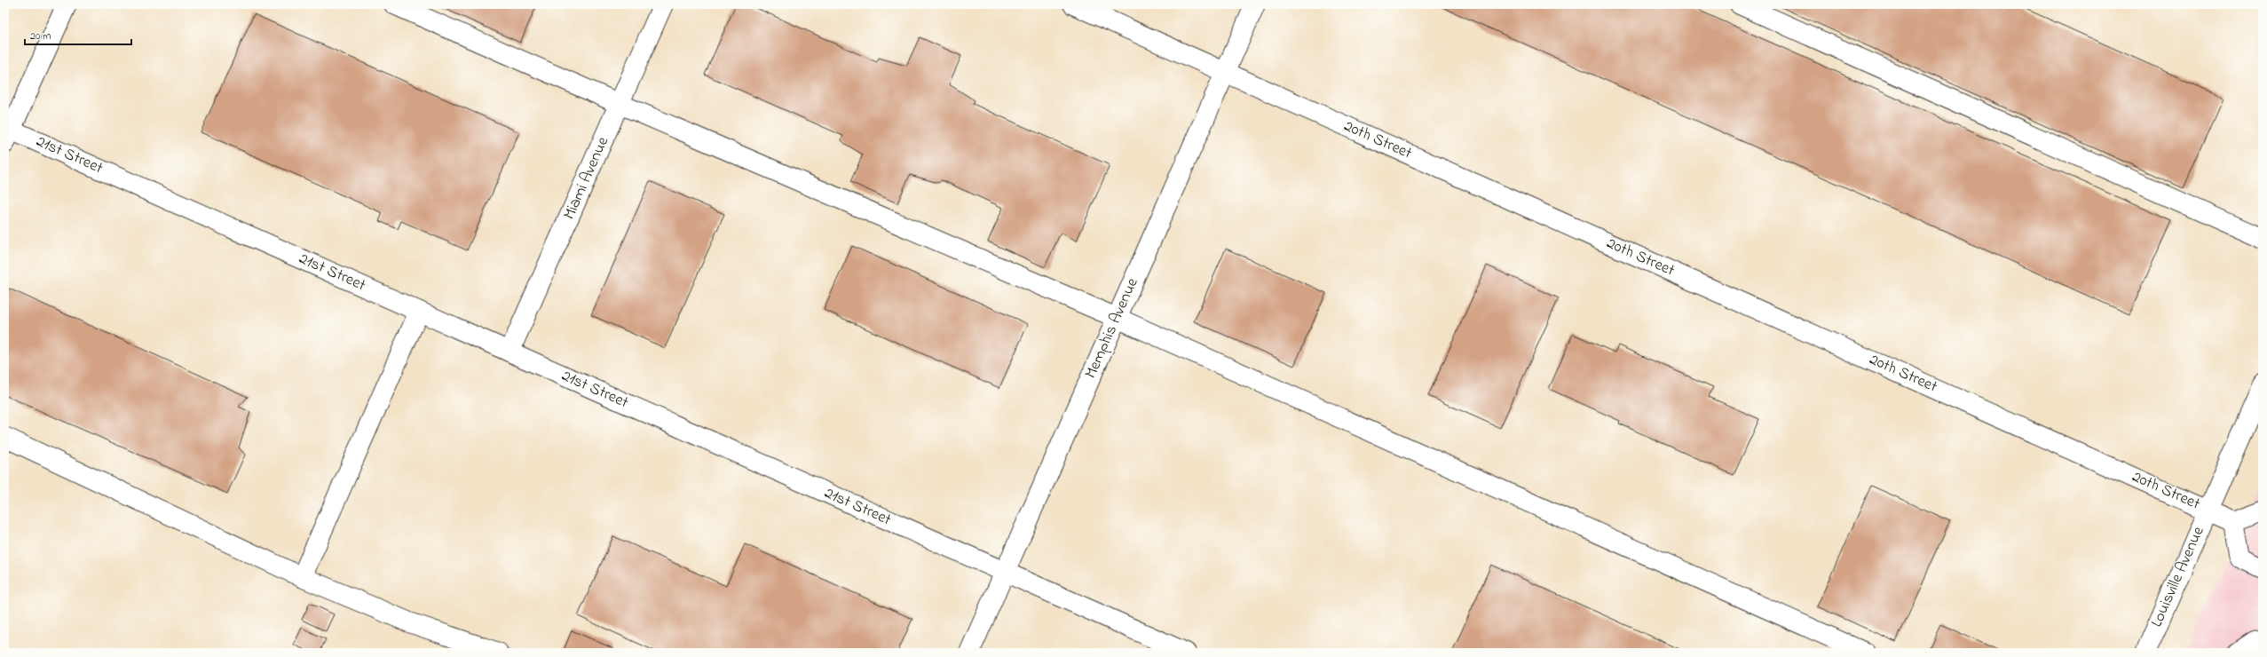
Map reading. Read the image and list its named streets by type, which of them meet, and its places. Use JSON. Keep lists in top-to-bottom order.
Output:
{
  "streets": {
    "street": [
      "20th Street",
      "21st Street",
      "Miami Avenue",
      "Memphis Avenue",
      "Louisville Avenue"
    ]
  },
  "crossings": [
    ["20th Street", "Memphis Avenue"],
    ["20th Street", "Louisville Avenue"],
    ["21st Street", "Miami Avenue"],
    ["21st Street", "Memphis Avenue"]
  ],
  "scale_bar": "20 m"
}
